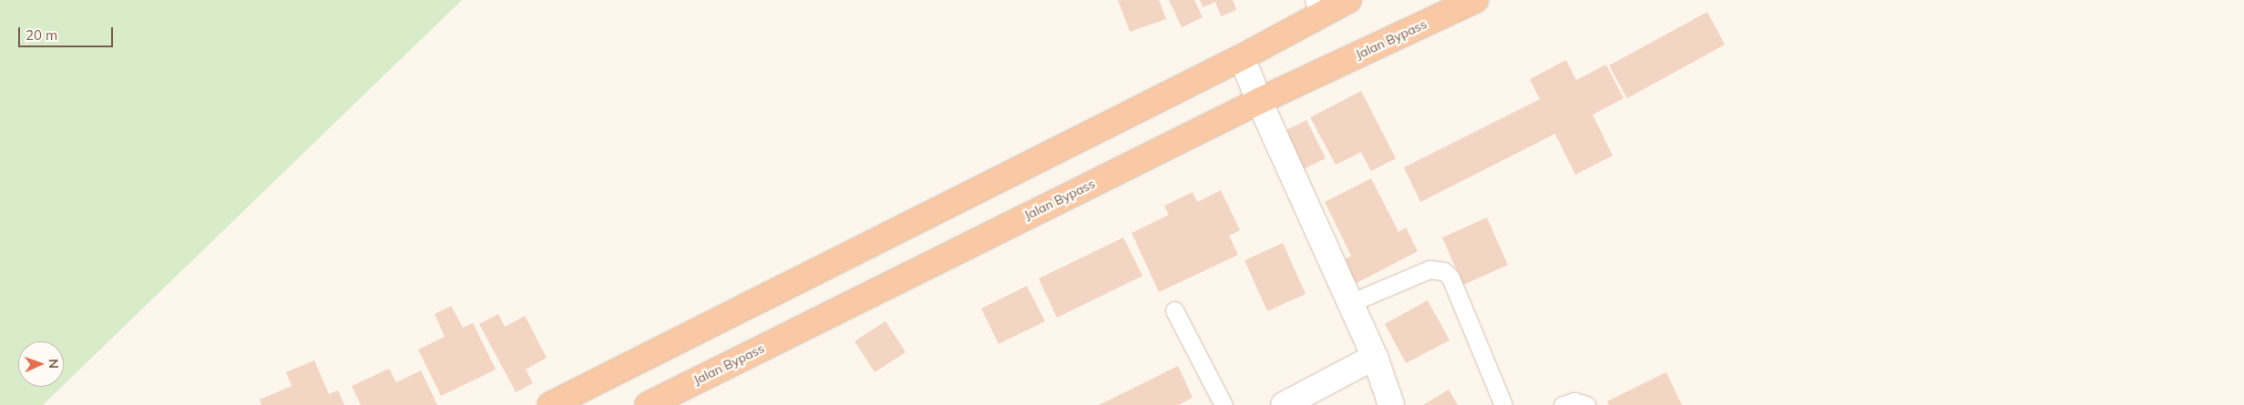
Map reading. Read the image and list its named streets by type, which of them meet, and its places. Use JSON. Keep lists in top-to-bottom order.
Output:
{
  "streets": {
    "highway": ["Jalan Bypass"]
  },
  "scale_bar": "20 m",
  "north": "right"
}
